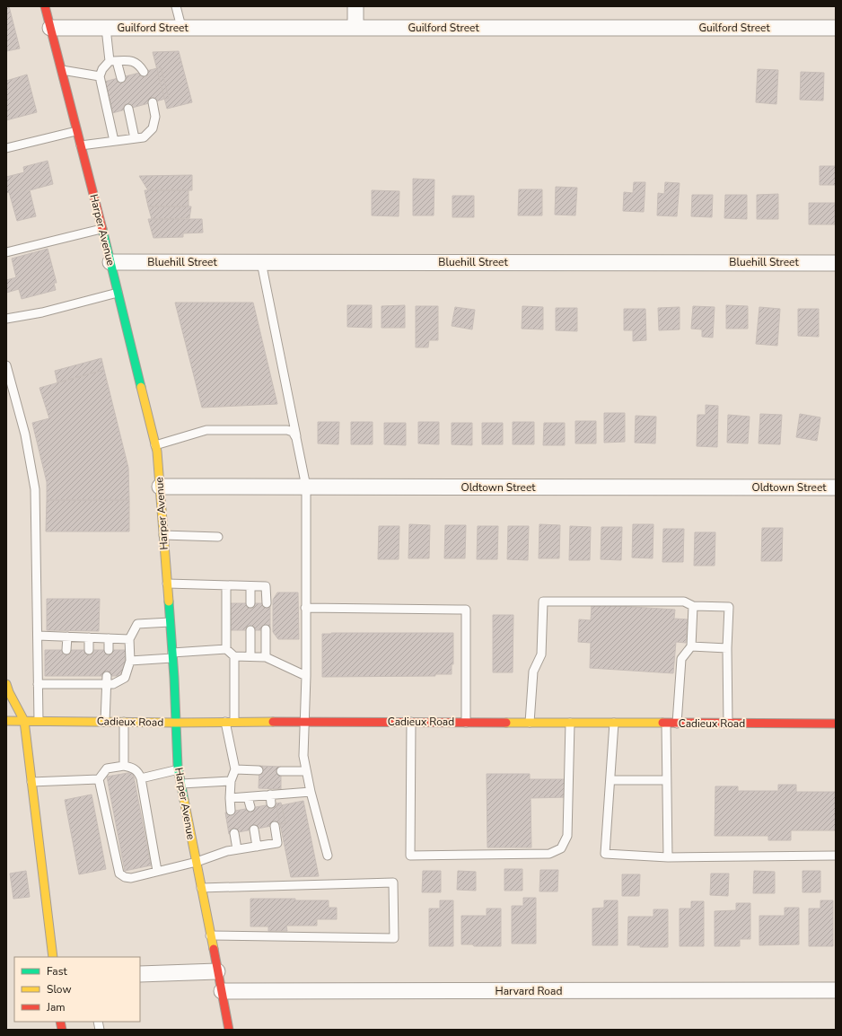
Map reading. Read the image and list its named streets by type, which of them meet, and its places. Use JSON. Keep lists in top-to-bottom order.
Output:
{
  "streets": {
    "main road": ["Harper Avenue", "Cadieux Road"],
    "street": [
      "Guilford Street",
      "Bluehill Street",
      "Oldtown Street",
      "Harvard Road"
    ]
  },
  "crossings": [
    ["Guilford Street", "Harper Avenue"],
    ["Harper Avenue", "Bluehill Street"],
    ["Harper Avenue", "Oldtown Street"],
    ["Harper Avenue", "Cadieux Road"],
    ["Harper Avenue", "Harvard Road"]
  ],
  "legend": ["Fast", "Slow", "Jam"]
}
